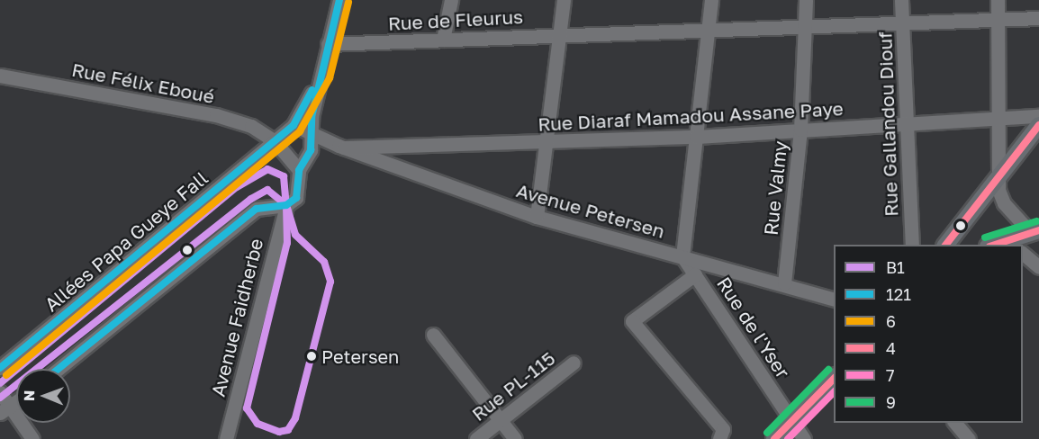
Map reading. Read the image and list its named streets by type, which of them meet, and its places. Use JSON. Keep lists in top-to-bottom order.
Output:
{
  "streets": {
    "street": [
      "Rue de Fleurus",
      "Rue Félix Eboué",
      "Rue Diaraf Mamadou Assane Paye",
      "Rue Gallandou Diouf",
      "Rue Valmy",
      "Avenue Petersen",
      "Allées Papa Gueye Fall",
      "Avenue Faidherbe",
      "Rue de l'Yser",
      "Rue PL-115"
    ]
  },
  "crossings": [
    ["Rue de Fleurus", "Rue Gallandou Diouf"],
    ["Rue de Fleurus", "Rue Valmy"],
    ["Rue Félix Eboué", "Allées Papa Gueye Fall"],
    ["Rue Diaraf Mamadou Assane Paye", "Rue Gallandou Diouf"],
    ["Rue Diaraf Mamadou Assane Paye", "Rue Valmy"],
    ["Rue Diaraf Mamadou Assane Paye", "Avenue Petersen"],
    ["Rue Valmy", "Avenue Petersen"],
    ["Avenue Petersen", "Allées Papa Gueye Fall"],
    ["Avenue Petersen", "Rue de l'Yser"]
  ],
  "places": ["Petersen"],
  "lines": [
    "transit line 121",
    "transit line 6",
    "transit line 4",
    "transit line B1",
    "transit line 9",
    "transit line 7"
  ],
  "legend": [
    "B1",
    "121",
    "6",
    "4",
    "7",
    "9"
  ],
  "north": "left"
}
